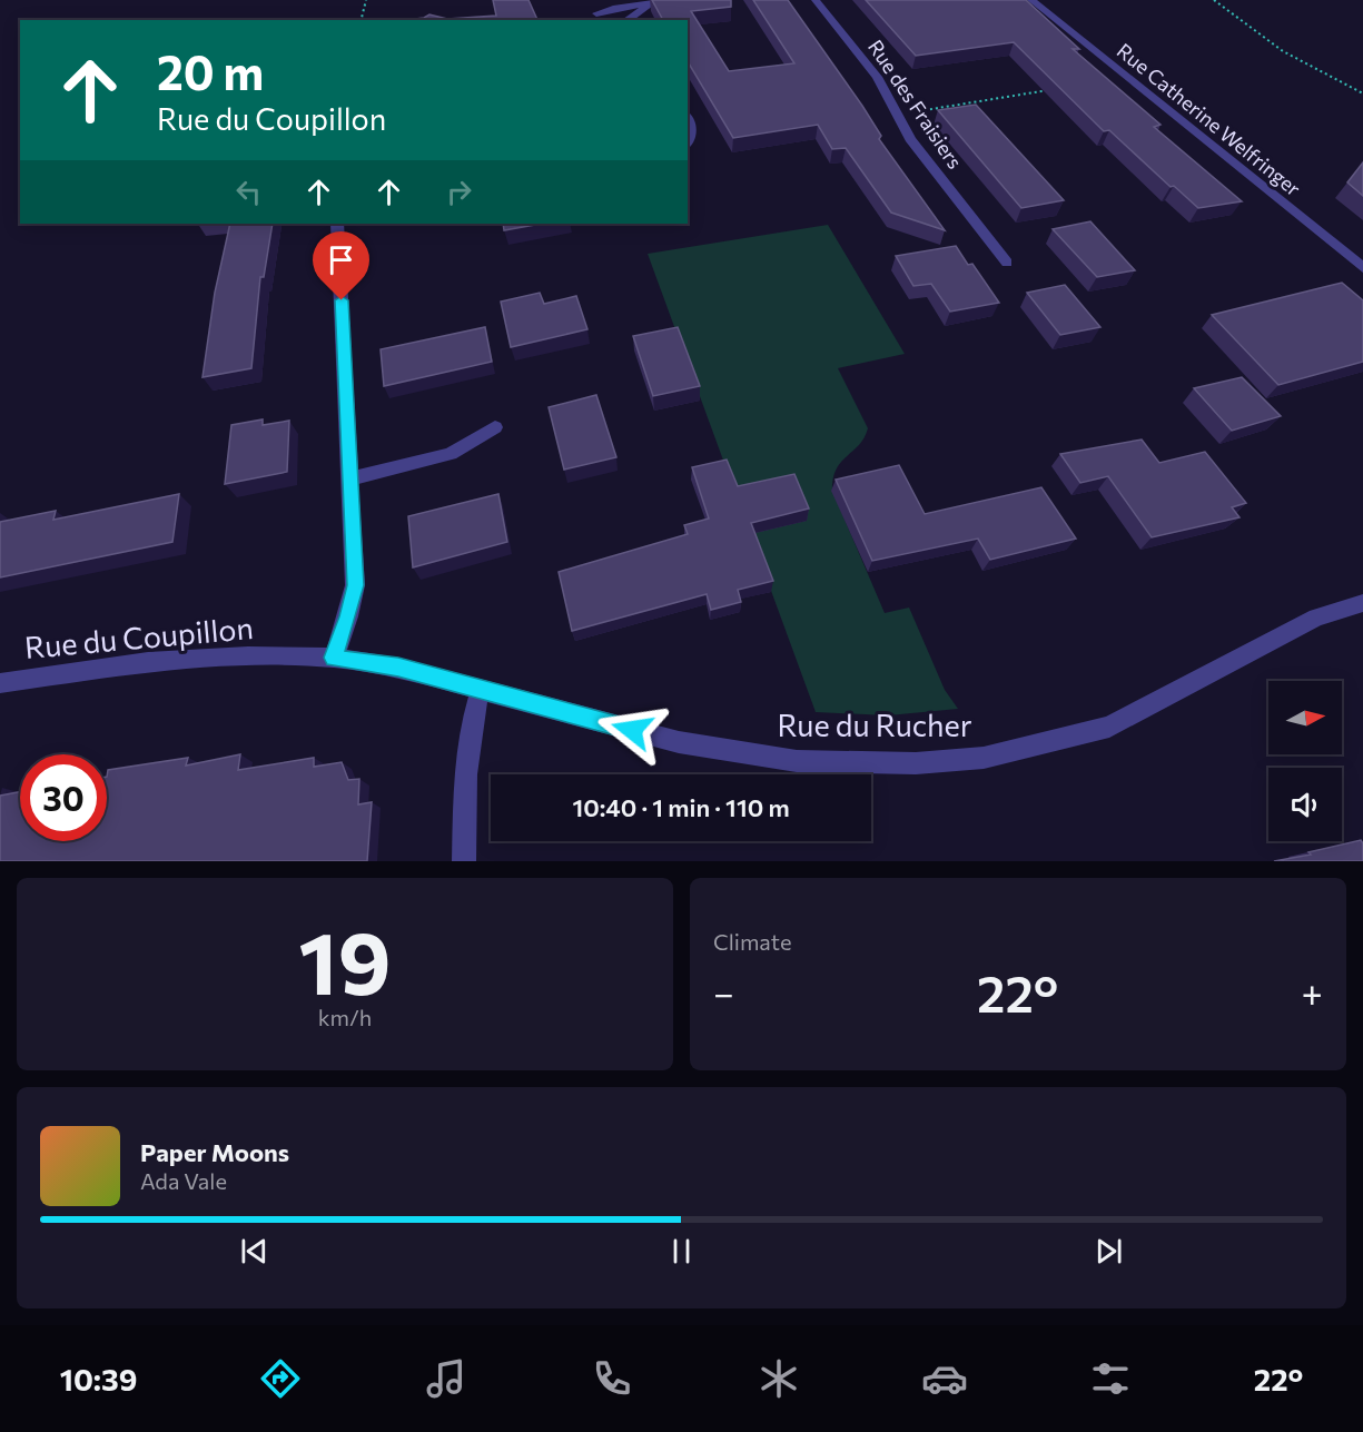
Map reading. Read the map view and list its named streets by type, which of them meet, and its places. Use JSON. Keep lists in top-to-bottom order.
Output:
{
  "streets": {
    "street": [
      "Rue des Fraisiers",
      "Rue Catherine Welfringer",
      "Rue du Coupillon",
      "Rue du Rucher"
    ]
  },
  "crossings": [
    ["Rue du Coupillon", "Rue du Rucher"]
  ],
  "north": "right",
  "page": {
    "turn": ["20 m", "Rue du Coupillon"],
    "limit": "30",
    "trip": "10:40 · 1 min · 110 m",
    "tile": [
      ["19", "km/h"],
      "Climate"
    ],
    "heat": ["−", "22°", "+"],
    "song": ["Paper Moons", "Ada Vale"],
    "tabs": ["10:39", "22°"]
  }
}
